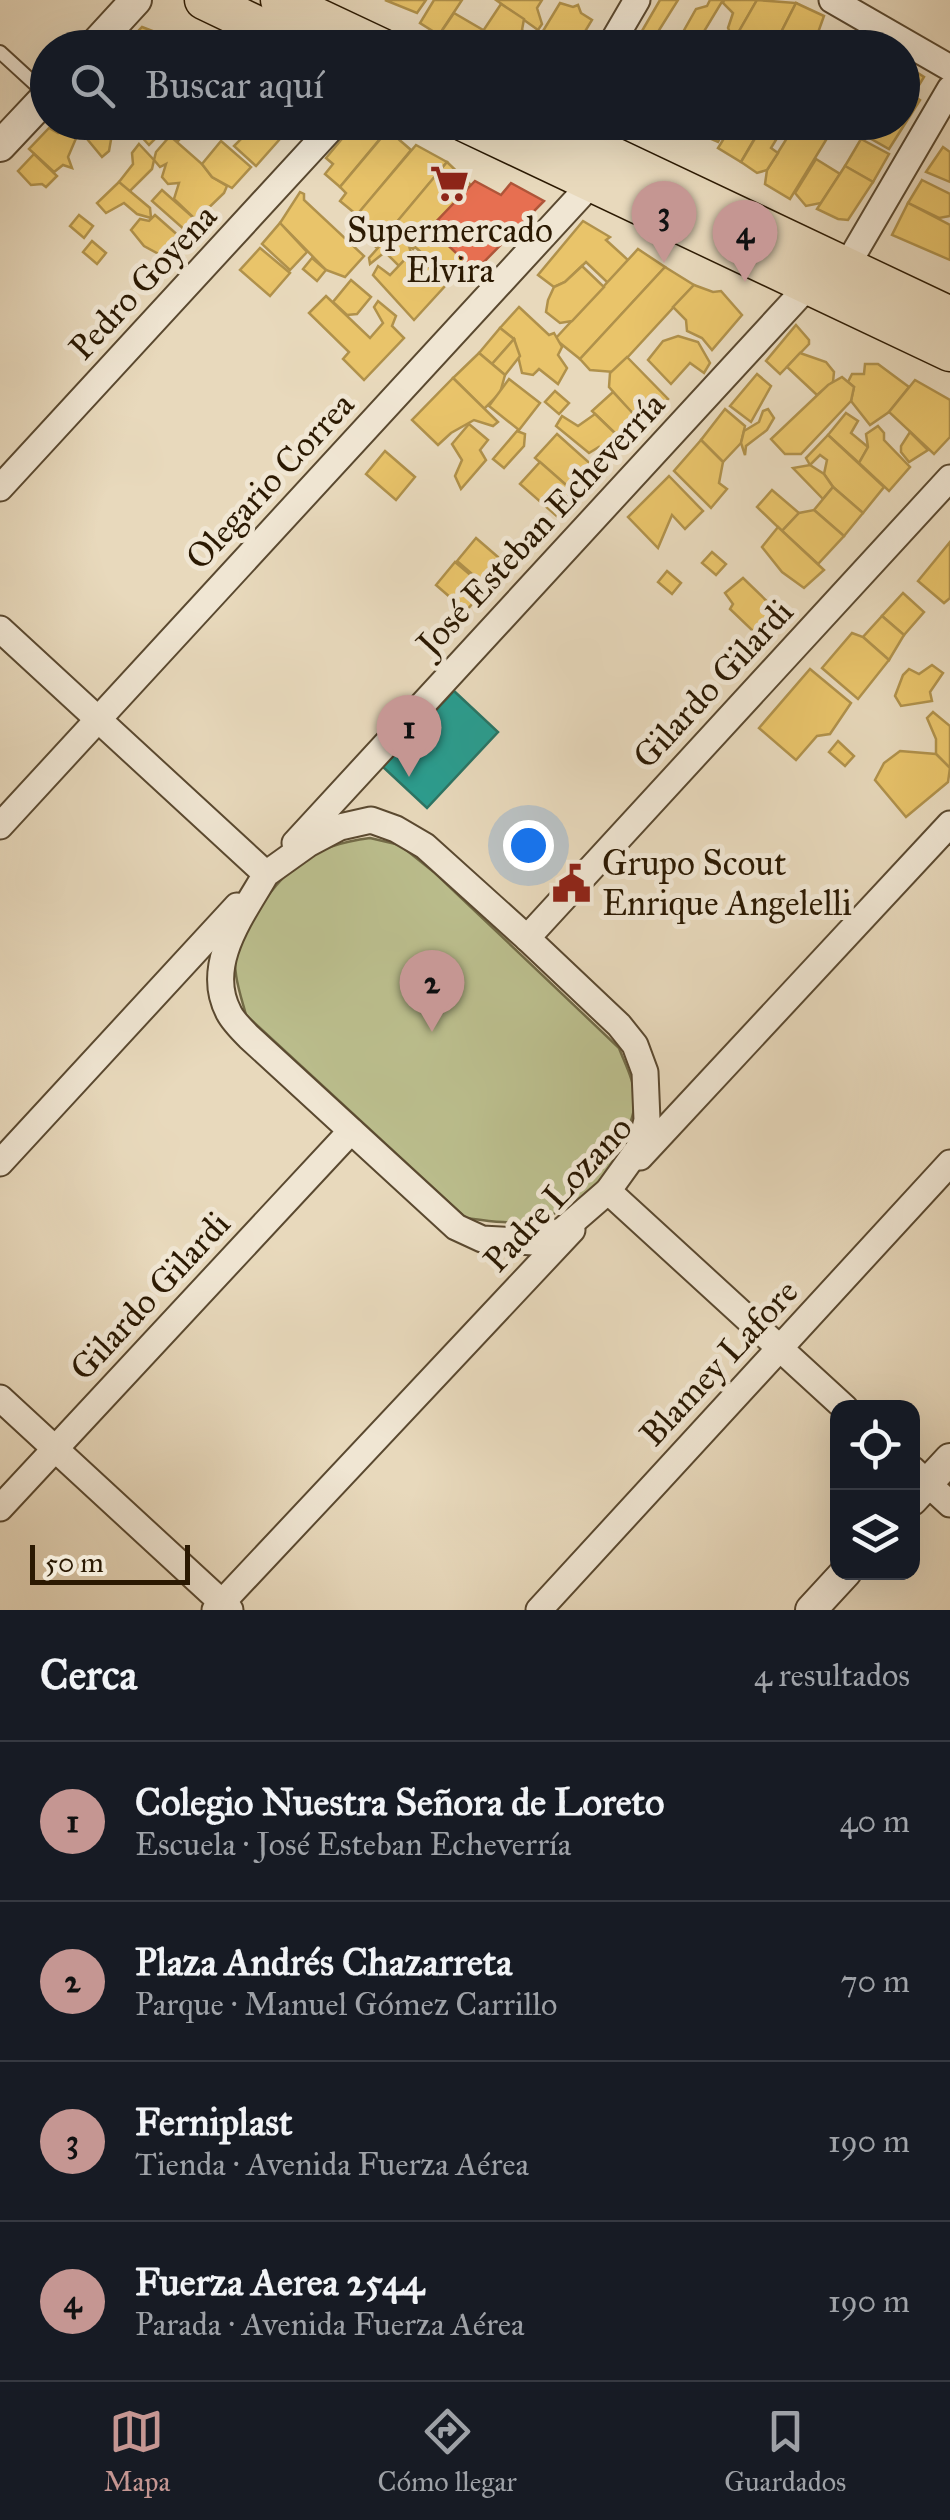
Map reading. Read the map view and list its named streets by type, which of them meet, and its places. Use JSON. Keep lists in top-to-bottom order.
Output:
{
  "streets": {
    "street": [
      "Pedro Goyena",
      "Olegario Correa",
      "José Esteban Echeverría",
      "Gilardo Gilardi",
      "Padre Lozano",
      "Blamey Lafore"
    ]
  },
  "places": {
    "supermarket": ["Supermercado Elvira"],
    "public building": ["Grupo Scout Enrique Angelelli"]
  },
  "scale_bar": "50 m",
  "page": {
    "search": "Buscar aquí",
    "pins": [
      "3",
      "4",
      "1",
      "2"
    ],
    "scale": "50 m",
    "heading": ["Cerca", "4 resultados"],
    "list": [
      {
        "mark": "1",
        "name": "Colegio Nuestra Señora de Loreto",
        "note": "Escuela · José Esteban Echeverría",
        "value": "40 m"
      },
      {
        "mark": "2",
        "name": "Plaza Andrés Chazarreta",
        "note": "Parque · Manuel Gómez Carrillo",
        "value": "70 m"
      },
      {
        "mark": "3",
        "name": "Ferniplast",
        "note": "Tienda · Avenida Fuerza Aérea",
        "value": "190 m"
      },
      {
        "mark": "4",
        "name": "Fuerza Aerea 2544",
        "note": "Parada · Avenida Fuerza Aérea",
        "value": "190 m"
      }
    ],
    "nav": ["Mapa", "Cómo llegar", "Guardados"]
  }
}
